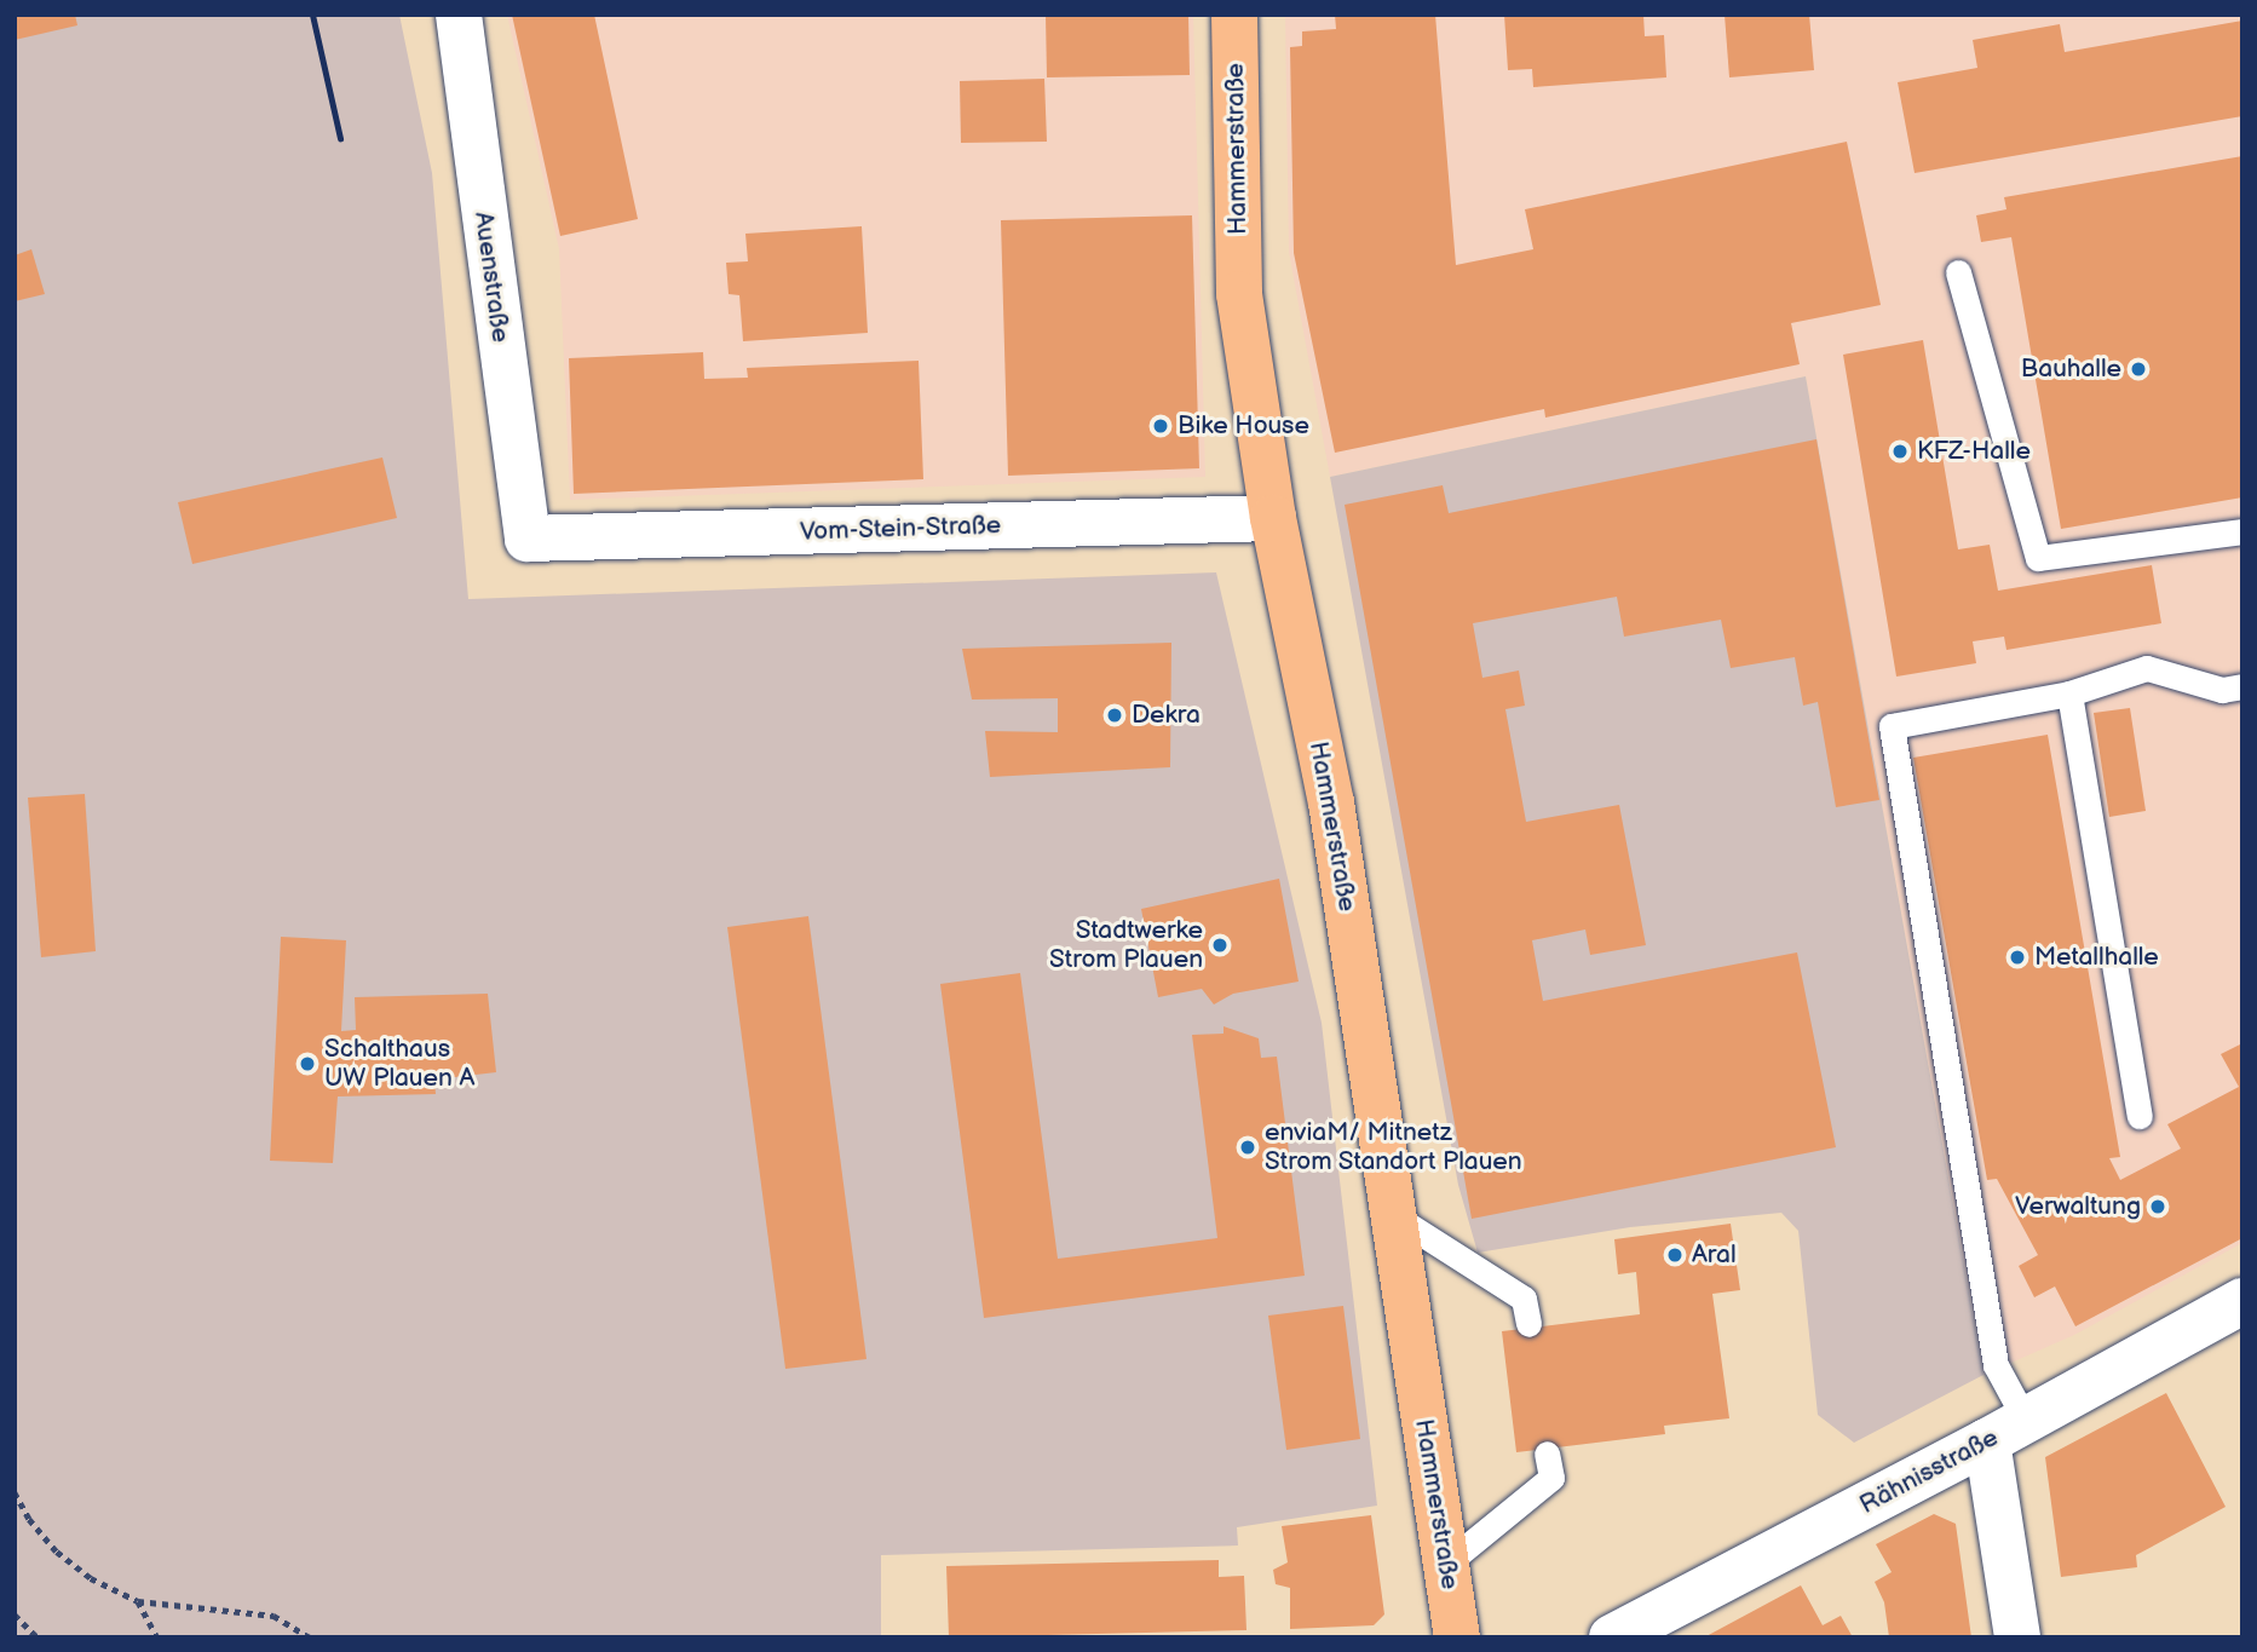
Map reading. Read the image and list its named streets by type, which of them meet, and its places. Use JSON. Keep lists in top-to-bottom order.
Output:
{
  "streets": {
    "main road": ["Hammerstraße"],
    "street": ["Auenstraße", "Vom-Stein-Straße", "Rähnisstraße"]
  },
  "crossings": [
    ["Hammerstraße", "Vom-Stein-Straße"],
    ["Auenstraße", "Vom-Stein-Straße"]
  ],
  "places": [
    "Bauhalle",
    "Bike House",
    "KFZ-Halle",
    "Dekra",
    "Stadtwerke Strom Plauen",
    "Metallhalle",
    "Schalthaus UW Plauen A",
    "enviaM/ Mitnetz Strom Standort Plauen",
    "Verwaltung",
    "Aral"
  ]
}
